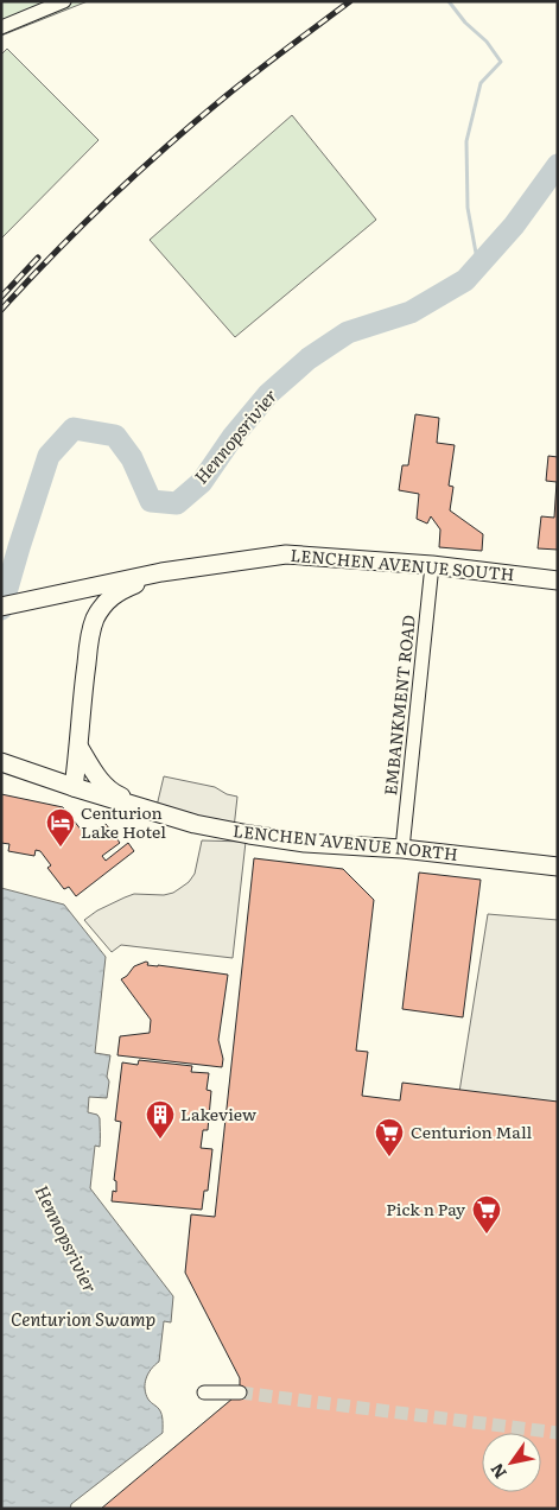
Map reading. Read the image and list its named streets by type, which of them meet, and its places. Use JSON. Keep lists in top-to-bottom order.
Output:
{
  "streets": {
    "main road": ["LENCHEN AVENUE SOUTH", "LENCHEN AVENUE NORTH"],
    "street": ["EMBANKMENT ROAD"]
  },
  "crossings": [
    ["LENCHEN AVENUE SOUTH", "EMBANKMENT ROAD"],
    ["EMBANKMENT ROAD", "LENCHEN AVENUE NORTH"]
  ],
  "water": ["Hennopsrivier", "Centurion Swamp"],
  "places": {
    "hotel": ["Centurion Lake Hotel"],
    "building": ["Lakeview"],
    "supermarket": ["Centurion Mall", "Pick n Pay"]
  },
  "north": "bottom left"
}
